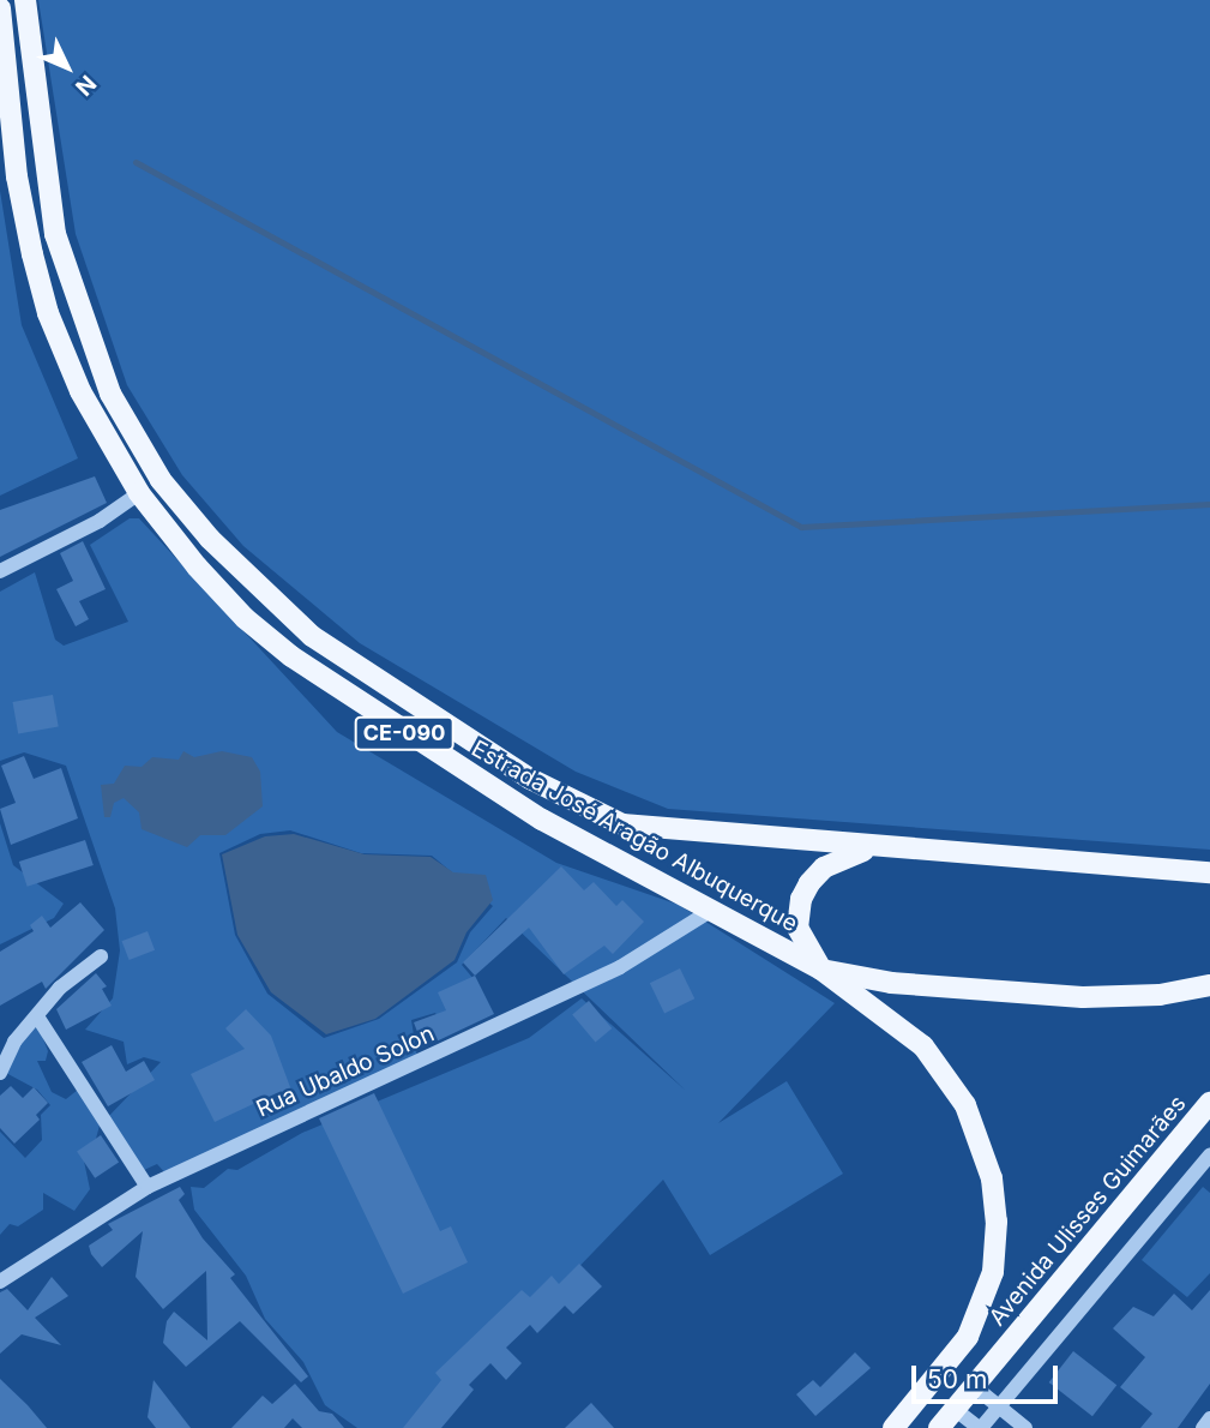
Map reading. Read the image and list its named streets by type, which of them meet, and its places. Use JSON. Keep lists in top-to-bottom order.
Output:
{
  "streets": {
    "main road": ["CE-090", "Estrada José Aragão Albuquerque", "Avenida Ulisses Guimarães"],
    "street": ["Rua Ubaldo Solon"]
  },
  "crossings": [
    ["Estrada José Aragão Albuquerque", "Rua Ubaldo Solon"],
    ["Estrada José Aragão Albuquerque", "Avenida Ulisses Guimarães"]
  ],
  "scale_bar": "50 m",
  "north": "bottom right"
}
